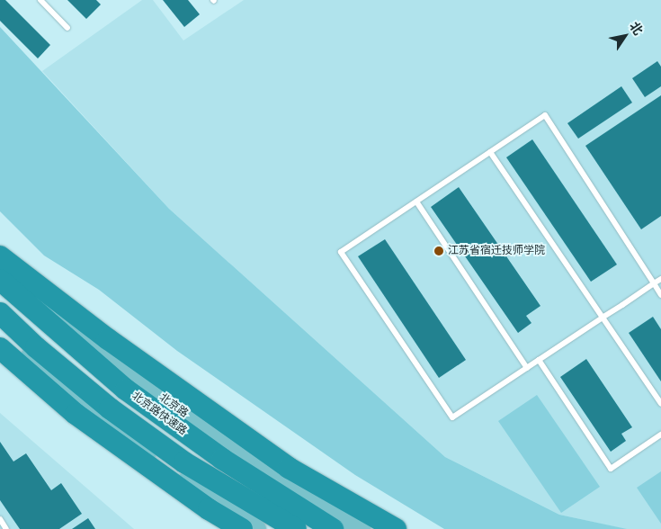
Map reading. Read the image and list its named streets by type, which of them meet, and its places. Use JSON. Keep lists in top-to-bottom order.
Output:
{
  "streets": {
    "highway": ["北京路快速路"],
    "main road": ["北京路"]
  },
  "places": ["江苏省宿迁技师学院"],
  "north": "top right"
}
